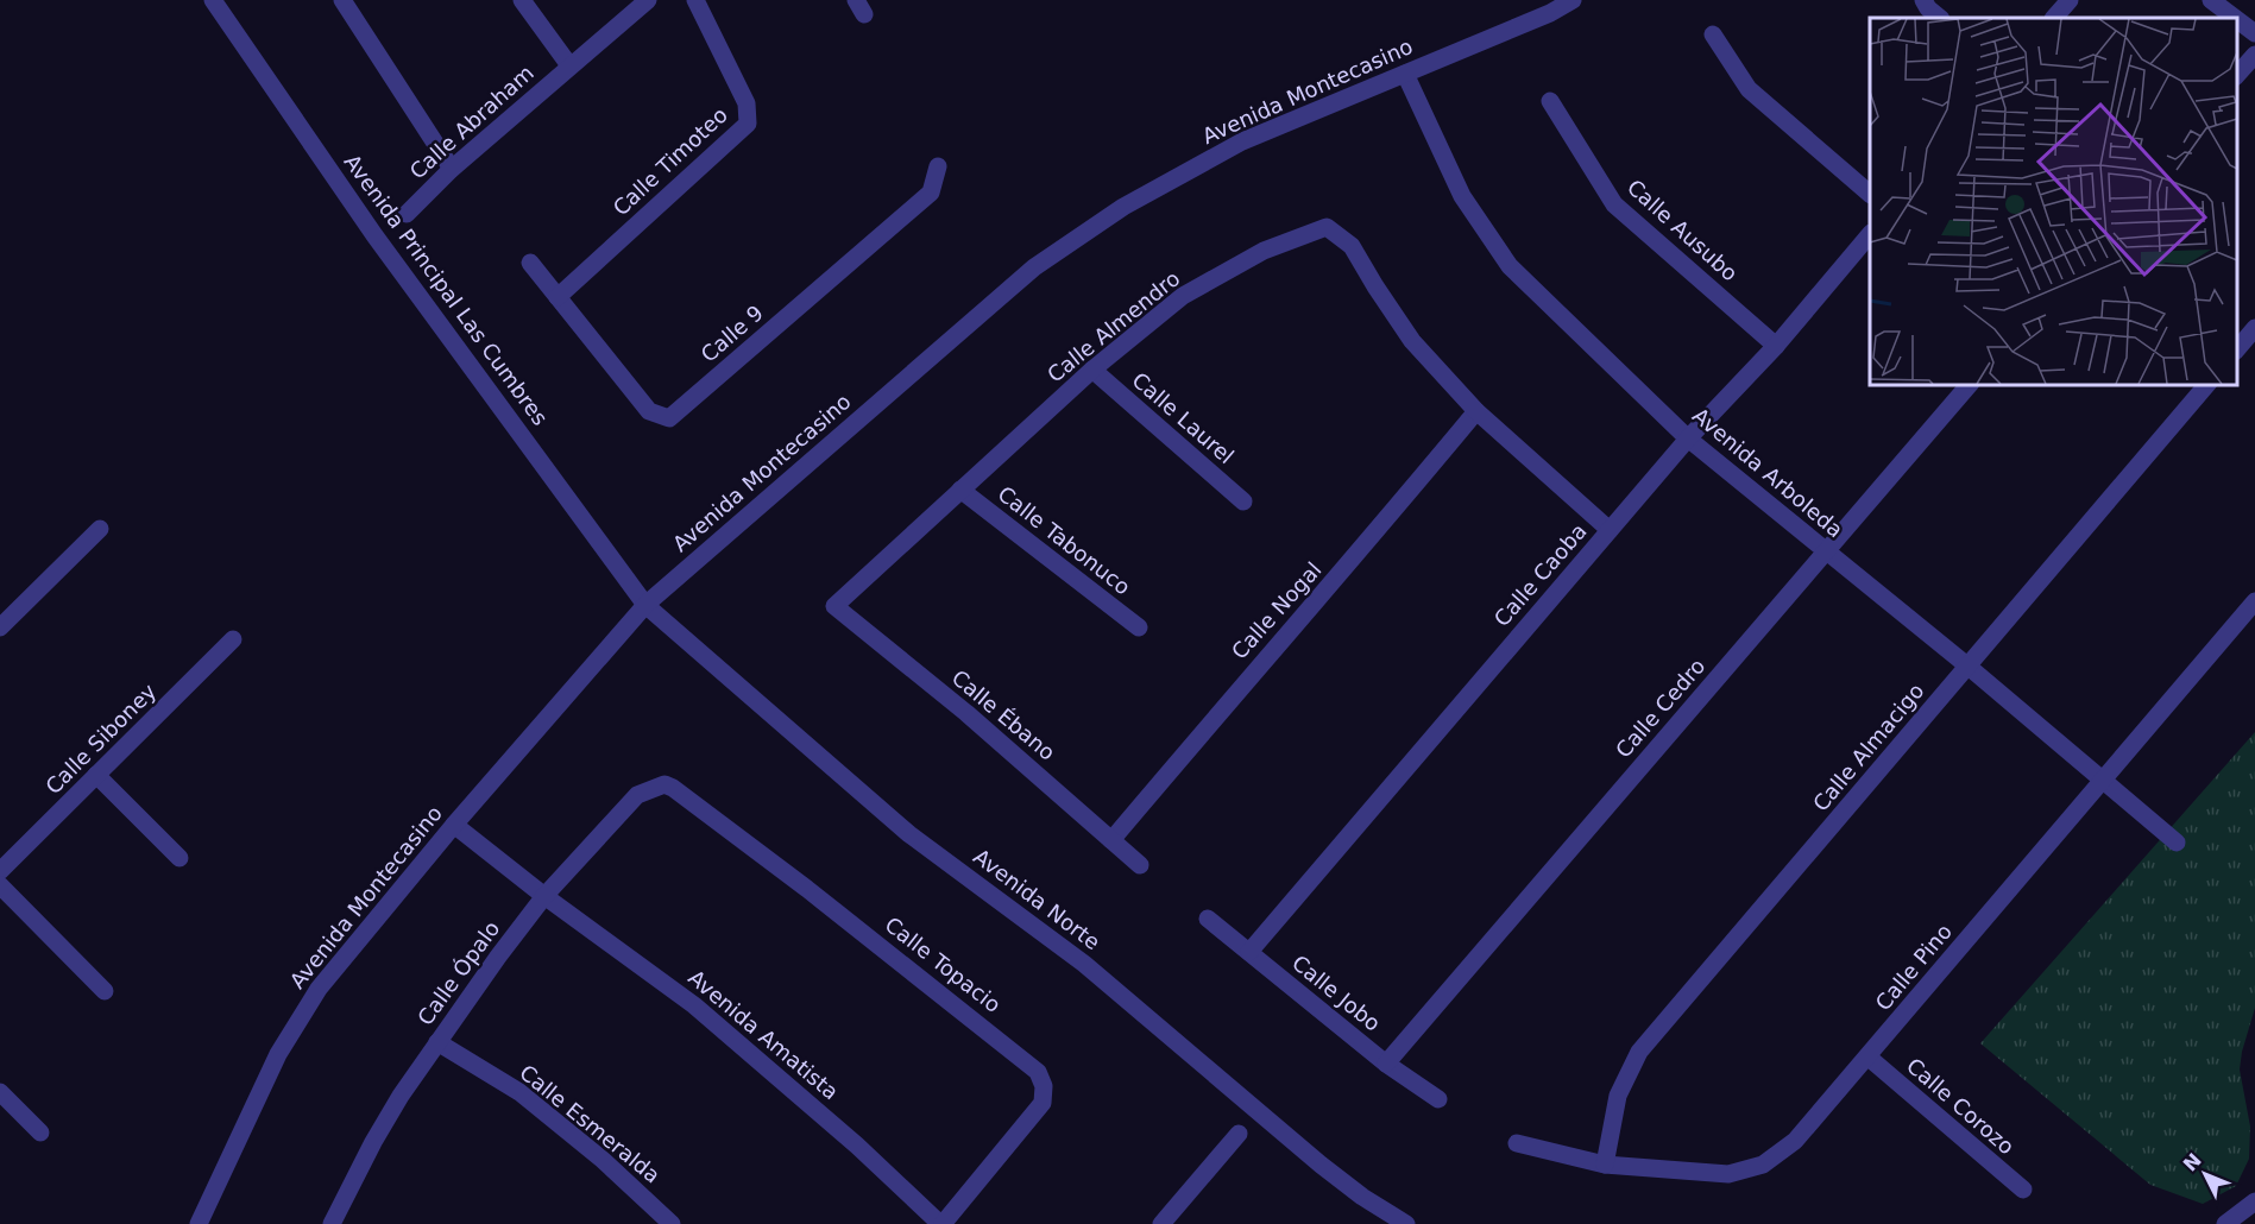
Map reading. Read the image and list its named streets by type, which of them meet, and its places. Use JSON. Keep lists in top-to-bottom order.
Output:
{
  "streets": {
    "street": [
      "Avenida Montecasino",
      "Calle Abraham",
      "Calle Timoteo",
      "Calle Ausubo",
      "Avenida Principal Las Cumbres",
      "Calle Almendro",
      "Calle 9",
      "Calle Laurel",
      "Avenida Arboleda",
      "Calle Tabonuco",
      "Calle Caoba",
      "Calle Nogal",
      "Calle Cedro",
      "Calle Ébano",
      "Calle Siboney",
      "Calle Almacigo",
      "Avenida Norte",
      "Calle Topacio",
      "Calle Pino",
      "Calle Ópalo",
      "Calle Jobo",
      "Avenida Amatista",
      "Calle Corozo",
      "Calle Esmeralda"
    ]
  },
  "crossings": [
    ["Avenida Montecasino", "Avenida Principal Las Cumbres"],
    ["Avenida Montecasino", "Avenida Arboleda"],
    ["Avenida Montecasino", "Avenida Norte"],
    ["Avenida Montecasino", "Avenida Amatista"],
    ["Calle Timoteo", "Calle 9"],
    ["Calle Ausubo", "Calle Caoba"],
    ["Avenida Principal Las Cumbres", "Avenida Norte"],
    ["Calle Almendro", "Calle Laurel"],
    ["Calle Almendro", "Calle Tabonuco"],
    ["Calle Almendro", "Calle Caoba"],
    ["Calle Almendro", "Calle Nogal"],
    ["Calle Almendro", "Calle Ébano"],
    ["Avenida Arboleda", "Calle Caoba"],
    ["Avenida Arboleda", "Calle Cedro"],
    ["Avenida Arboleda", "Calle Almacigo"],
    ["Avenida Arboleda", "Calle Pino"],
    ["Calle Caoba", "Calle Jobo"],
    ["Calle Nogal", "Calle Ébano"],
    ["Calle Cedro", "Calle Jobo"],
    ["Calle Almacigo", "Calle Pino"],
    ["Calle Topacio", "Calle Ópalo"],
    ["Calle Topacio", "Avenida Amatista"],
    ["Calle Pino", "Calle Corozo"],
    ["Calle Ópalo", "Avenida Amatista"],
    ["Calle Ópalo", "Calle Esmeralda"]
  ],
  "north": "top left"
}
